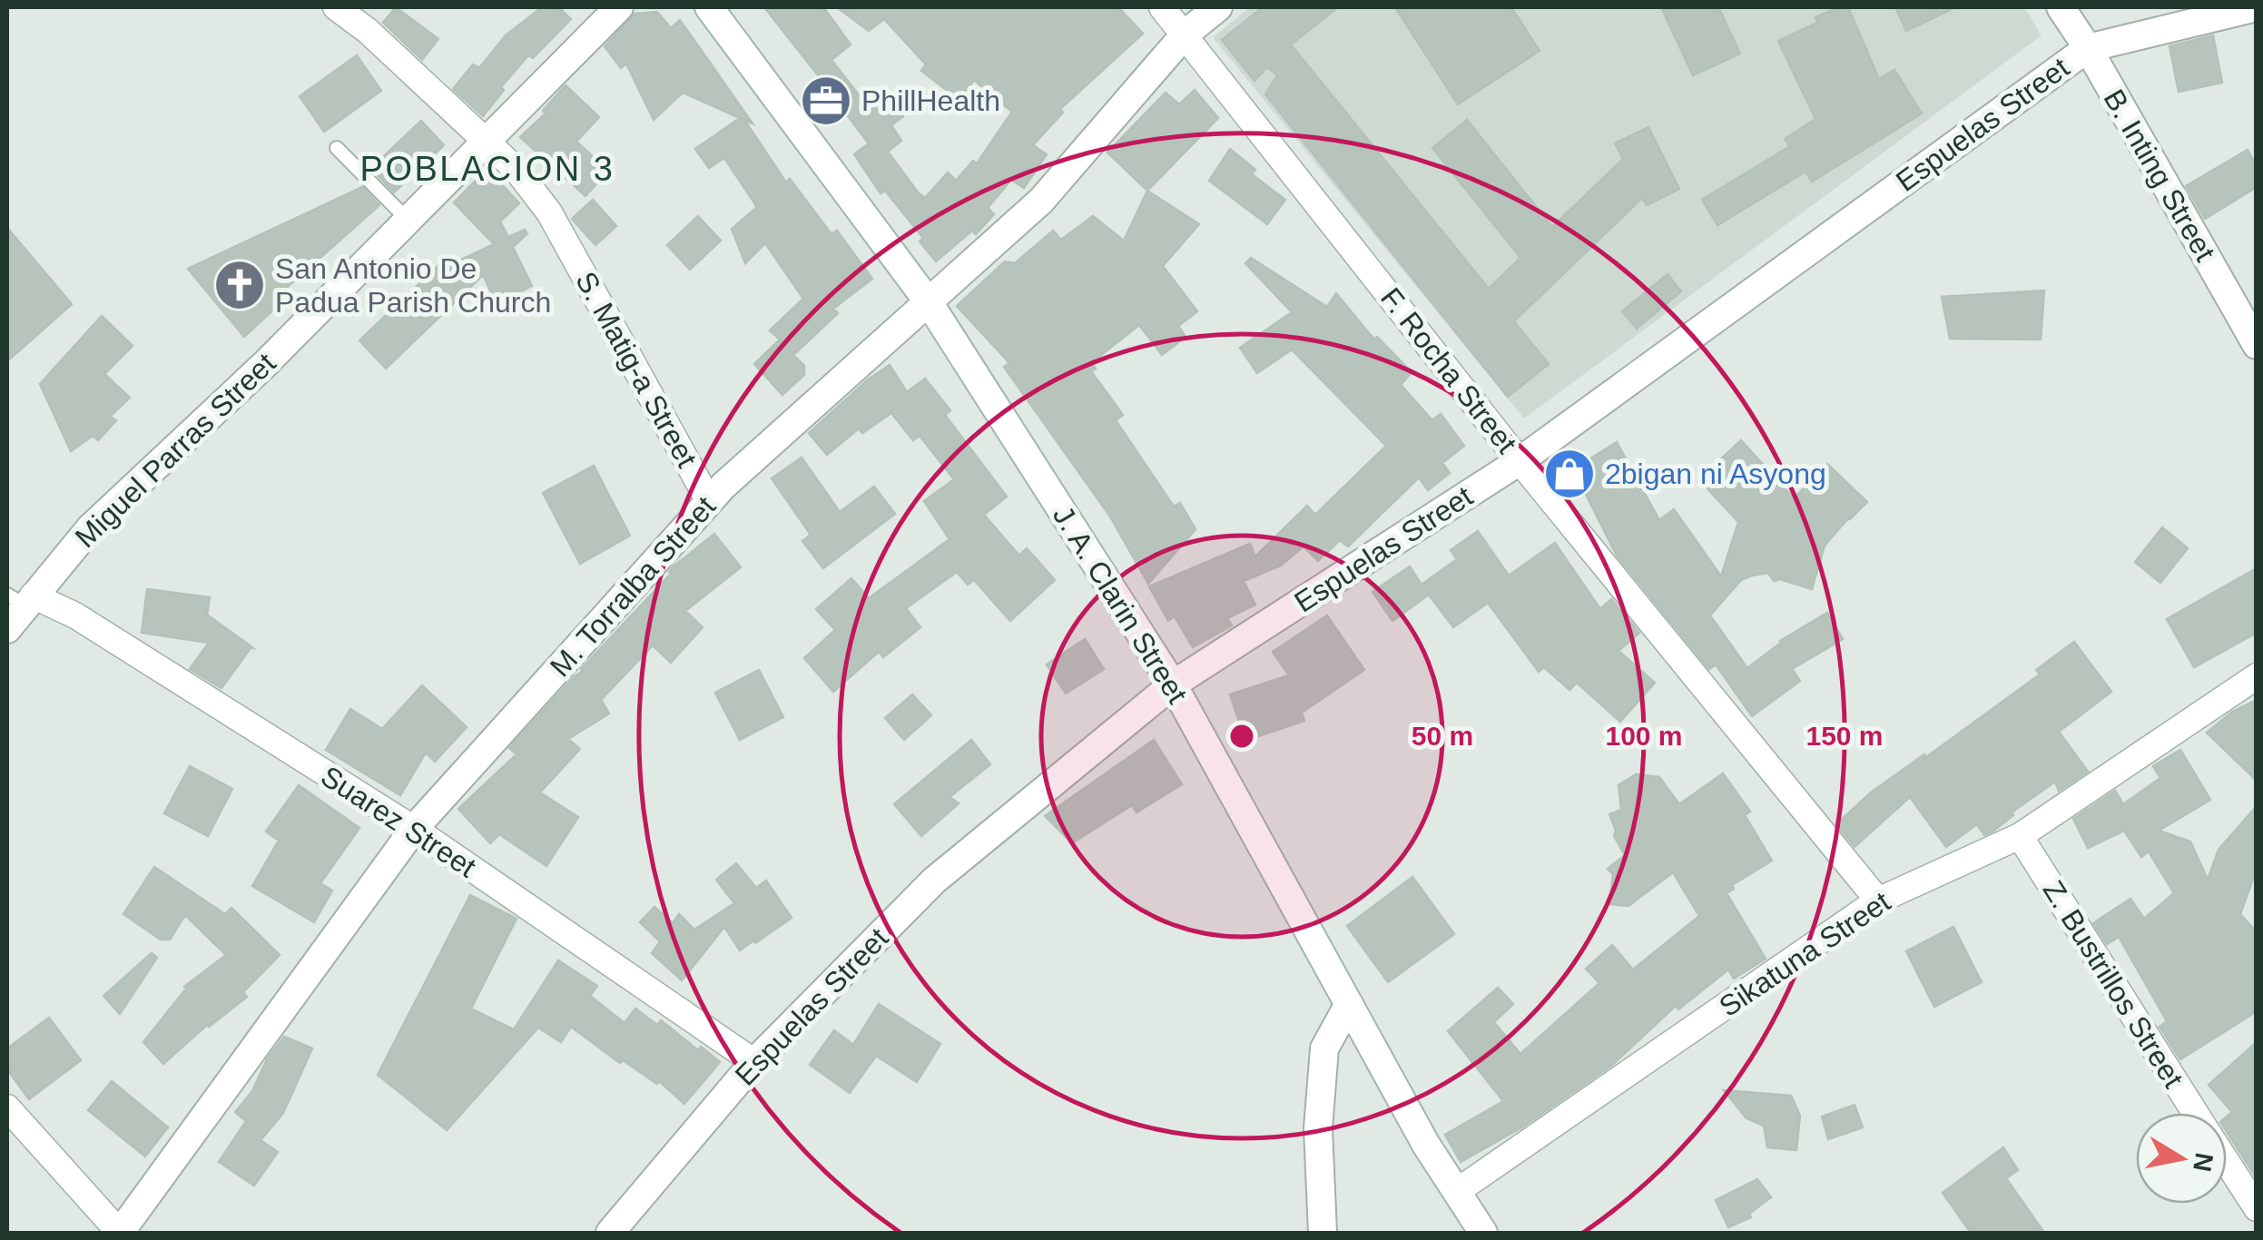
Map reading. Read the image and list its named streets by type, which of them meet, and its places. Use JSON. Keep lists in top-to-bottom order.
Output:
{
  "streets": {
    "street": [
      "Espuelas Street",
      "B. Inting Street",
      "S. Matig-a Street",
      "F. Rocha Street",
      "Miguel Parras Street",
      "M. Torralba Street",
      "J. A. Clarin Street",
      "Suarez Street",
      "Sikatuna Street",
      "Z. Bustrillos Street"
    ]
  },
  "crossings": [
    ["Espuelas Street", "B. Inting Street"],
    ["Espuelas Street", "F. Rocha Street"],
    ["Espuelas Street", "J. A. Clarin Street"],
    ["Espuelas Street", "Suarez Street"],
    ["S. Matig-a Street", "Miguel Parras Street"],
    ["S. Matig-a Street", "M. Torralba Street"],
    ["F. Rocha Street", "M. Torralba Street"],
    ["F. Rocha Street", "Sikatuna Street"],
    ["Miguel Parras Street", "Suarez Street"],
    ["M. Torralba Street", "J. A. Clarin Street"],
    ["M. Torralba Street", "Suarez Street"],
    ["J. A. Clarin Street", "Sikatuna Street"],
    ["Sikatuna Street", "Z. Bustrillos Street"]
  ],
  "districts": ["POBLACION 3"],
  "places": {
    "office": ["PhillHealth"],
    "church": ["San Antonio De Padua Parish Church"],
    "shop": ["2bigan ni Asyong"]
  },
  "north": "right",
  "rings": ["50 m", "100 m", "150 m"]
}
